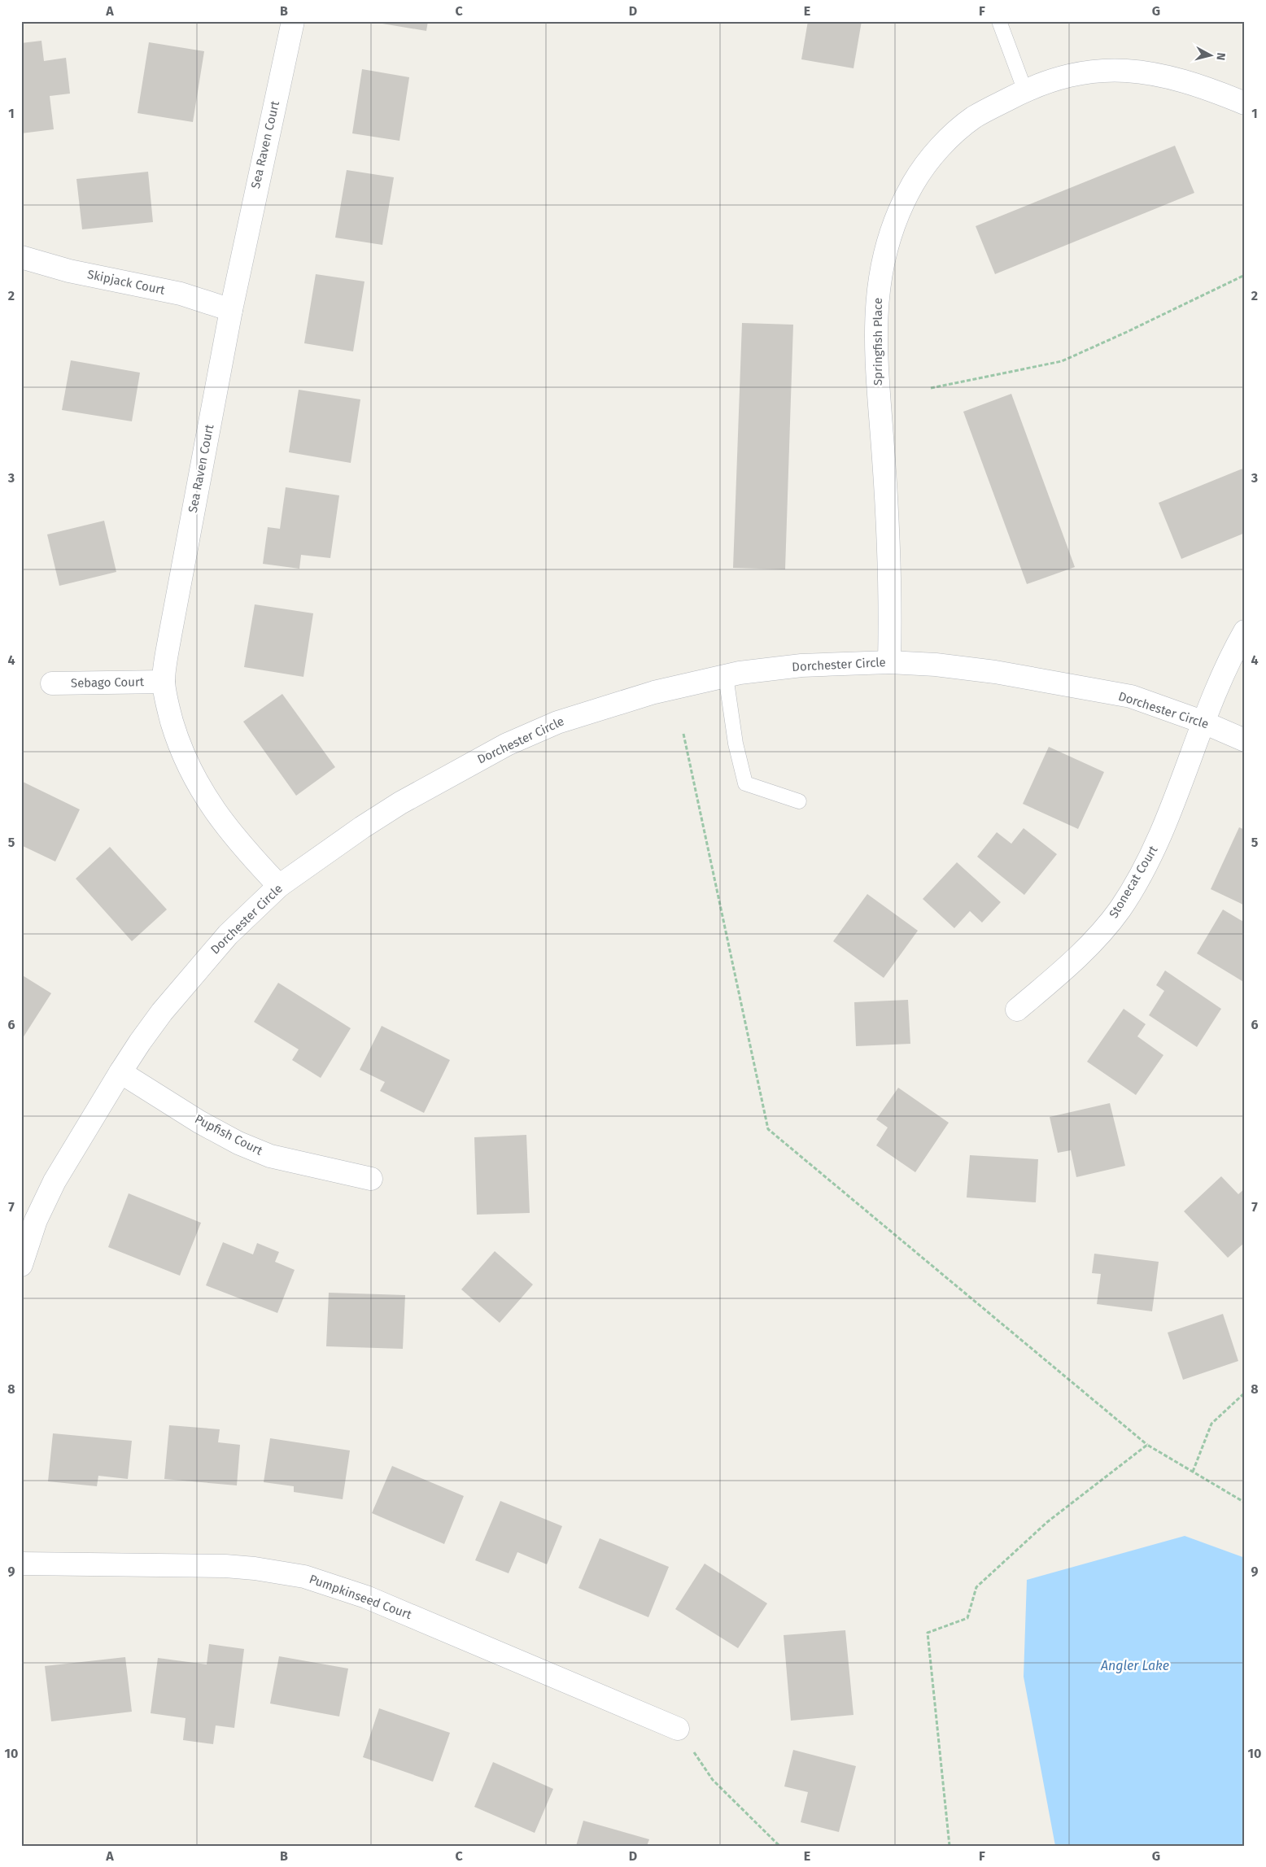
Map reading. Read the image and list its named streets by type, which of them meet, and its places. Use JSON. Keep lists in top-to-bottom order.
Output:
{
  "streets": {
    "street": [
      "Sea Raven Court",
      "Skipjack Court",
      "Springfish Place",
      "Dorchester Circle",
      "Sebago Court",
      "Stonecat Court",
      "Pupfish Court",
      "Pumpkinseed Court"
    ]
  },
  "crossings": [
    ["Sea Raven Court", "Skipjack Court"],
    ["Sea Raven Court", "Dorchester Circle"],
    ["Sea Raven Court", "Sebago Court"],
    ["Springfish Place", "Dorchester Circle"],
    ["Dorchester Circle", "Stonecat Court"],
    ["Dorchester Circle", "Pupfish Court"]
  ],
  "water": ["Angler Lake"],
  "north": "right",
  "grid": {
    "columns": [
      "A",
      "B",
      "C",
      "D",
      "E",
      "F",
      "G"
    ],
    "rows": [
      "1",
      "2",
      "3",
      "4",
      "5",
      "6",
      "7",
      "8",
      "9",
      "10"
    ]
  }
}
